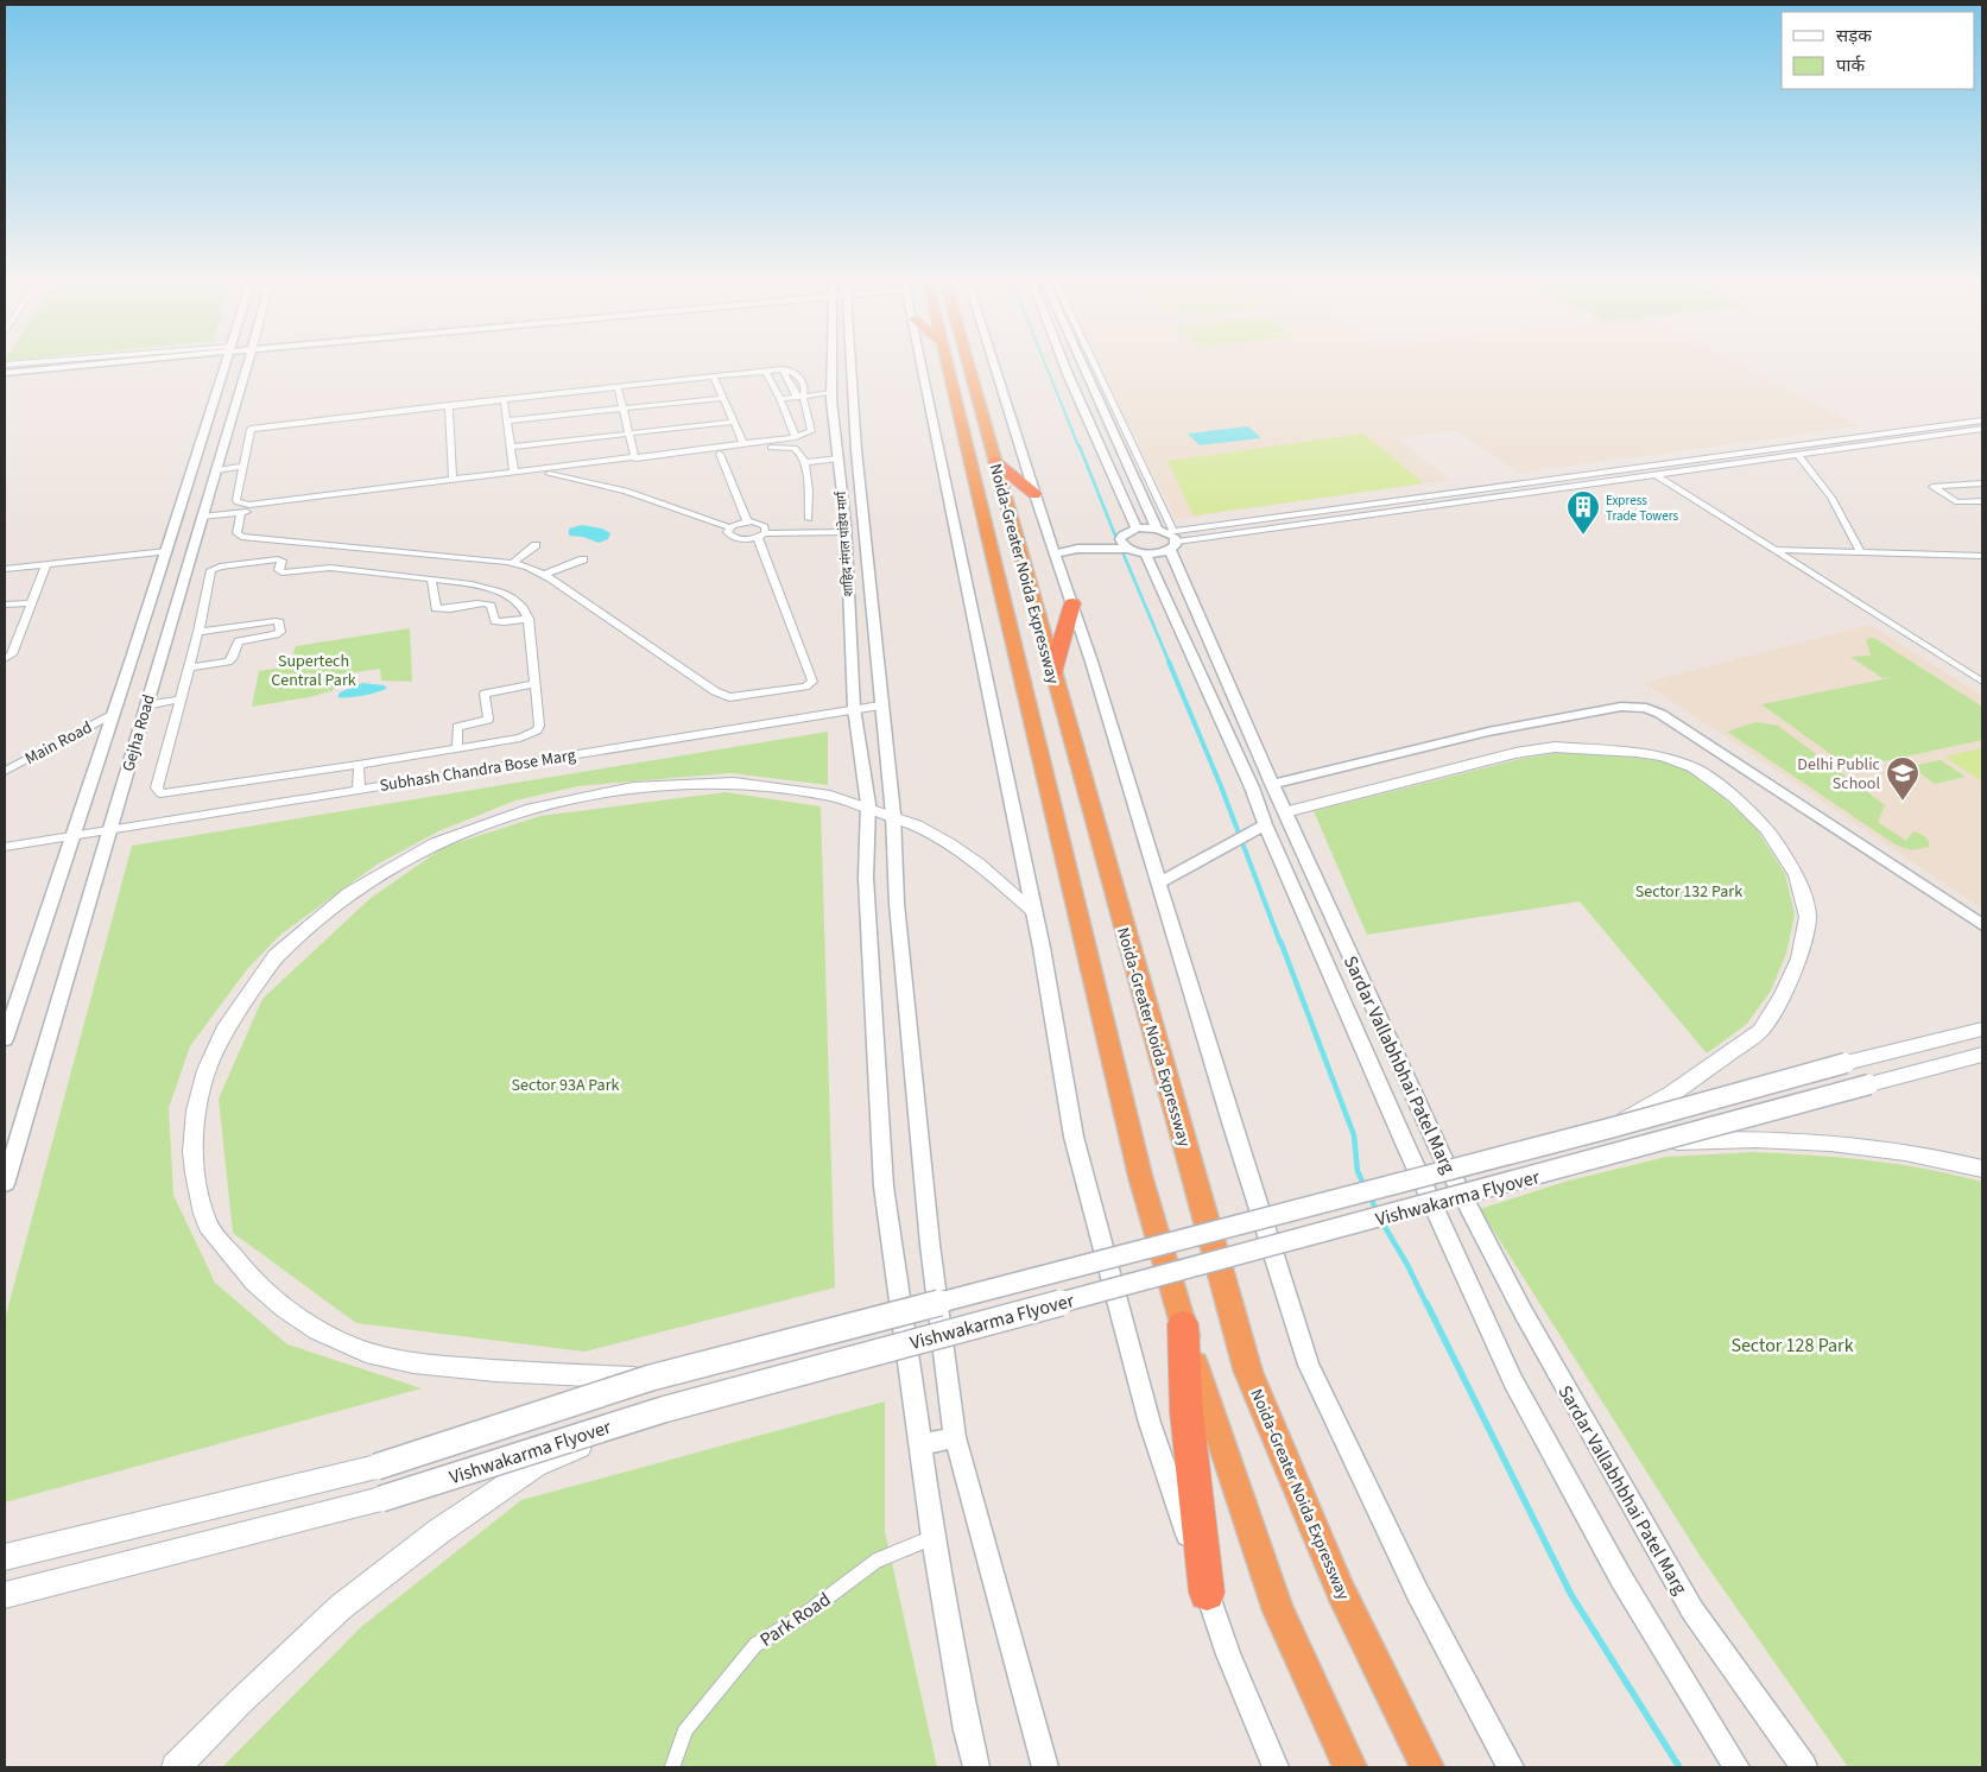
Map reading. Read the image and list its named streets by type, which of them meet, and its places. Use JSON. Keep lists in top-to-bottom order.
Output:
{
  "streets": {
    "highway": ["Noida-Greater Noida Expressway"],
    "main road": ["Vishwakarma Flyover"],
    "street": [
      "शाहिद मंगल पांडेय मार्ग",
      "Gejha Road",
      "Main Road",
      "Subhash Chandra Bose Marg",
      "Sardar Vallabhbhai Patel Marg",
      "Park Road"
    ]
  },
  "crossings": [
    ["शाहिद मंगल पांडेय मार्ग", "Subhash Chandra Bose Marg"],
    ["शाहिद मंगल पांडेय मार्ग", "Park Road"],
    ["Gejha Road", "Main Road"],
    ["Gejha Road", "Subhash Chandra Bose Marg"]
  ],
  "parks": [
    "Supertech Central Park",
    "Sector 132 Park",
    "Sector 93A Park",
    "Sector 128 Park"
  ],
  "places": {
    "building": ["Express Trade Towers"],
    "school or university": ["Delhi Public School"]
  },
  "legend": ["सड़क", "पार्क"]
}
